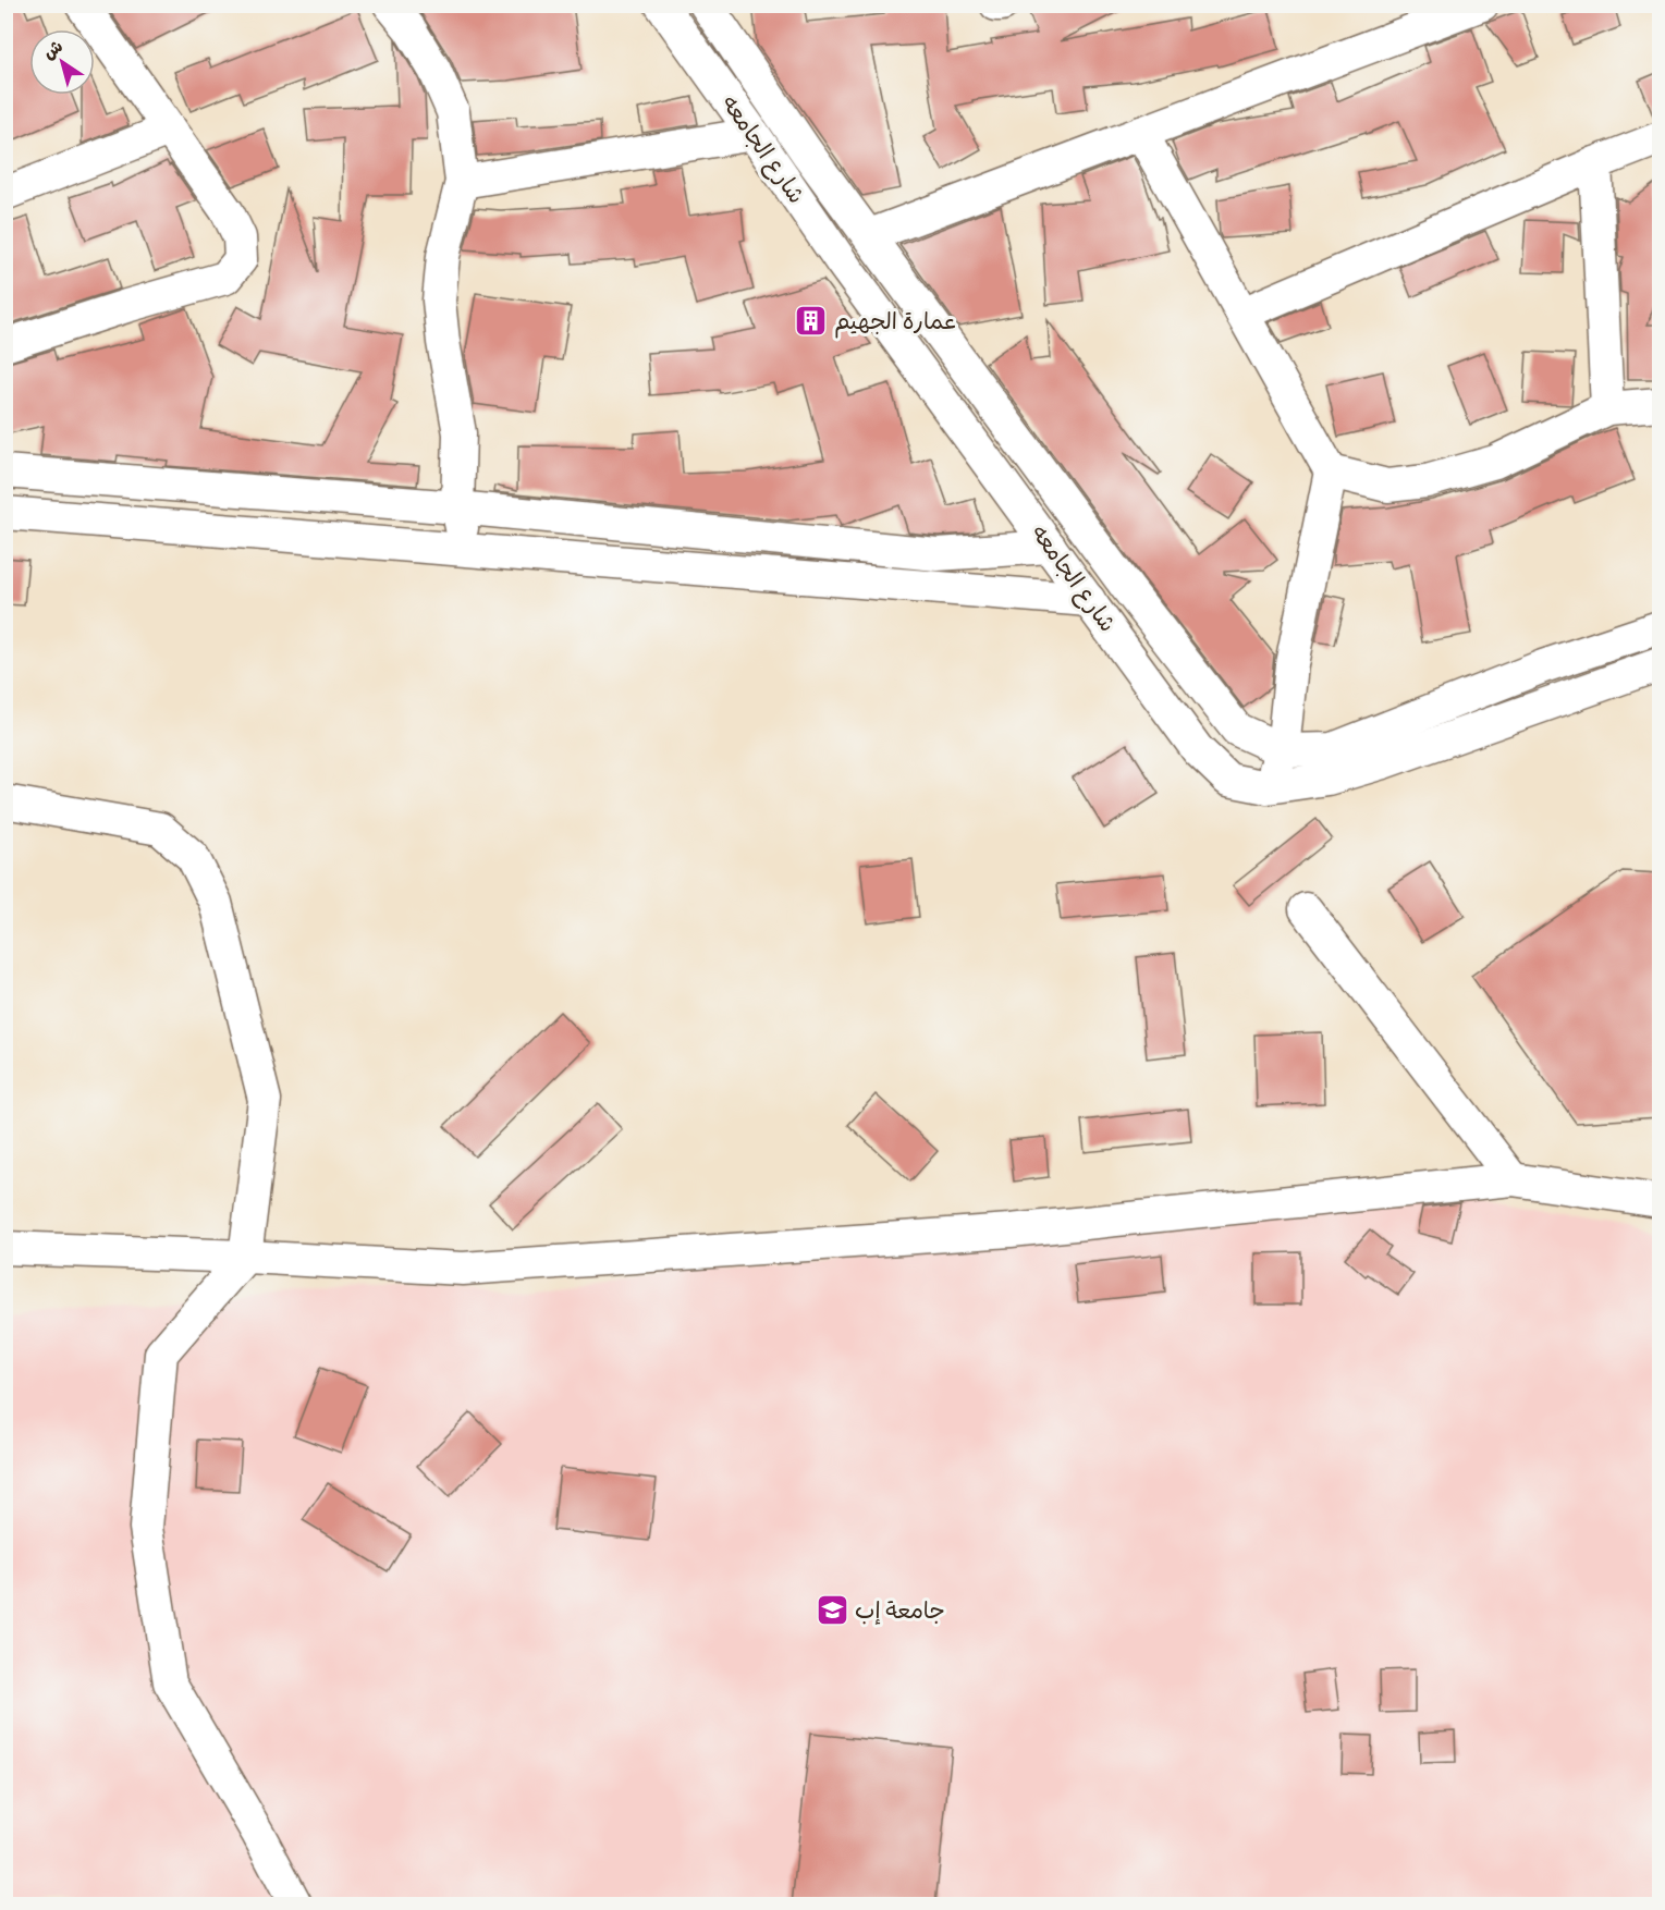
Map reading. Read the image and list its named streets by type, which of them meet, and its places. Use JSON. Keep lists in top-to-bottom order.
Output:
{
  "streets": {
    "street": ["شارع الجامعه"]
  },
  "places": {
    "building": ["عمارة الجهيم"],
    "school or university": ["جامعة إب"]
  },
  "north": "top left"
}
